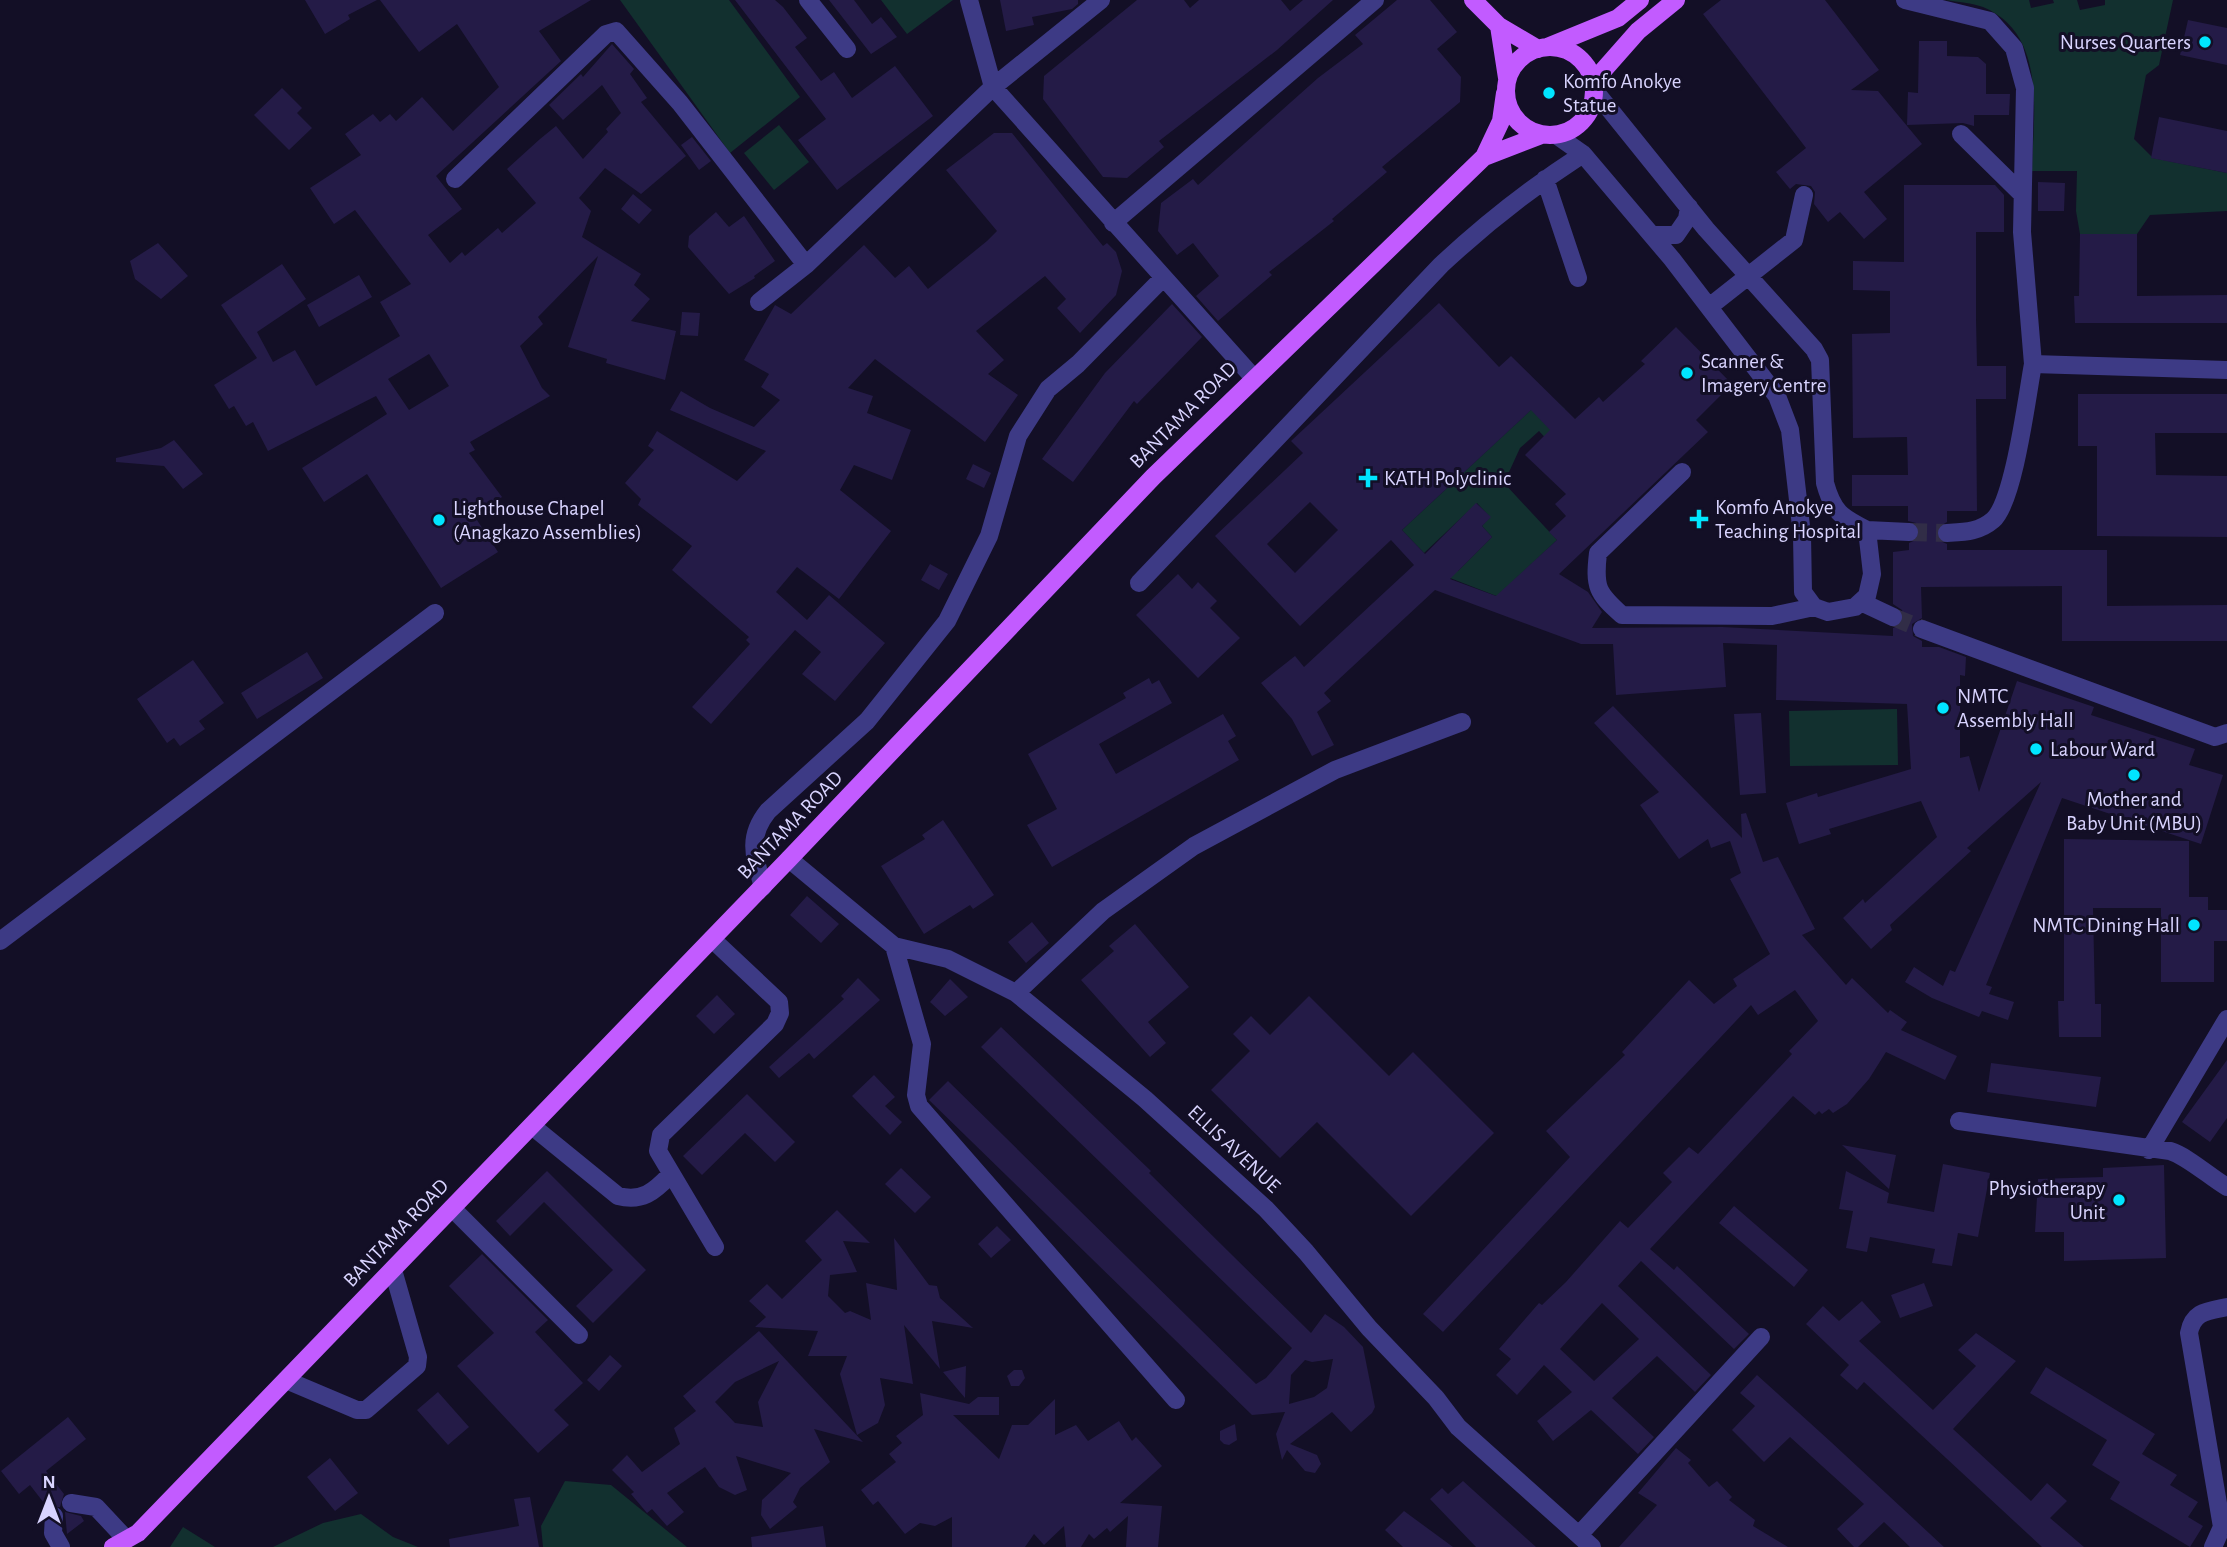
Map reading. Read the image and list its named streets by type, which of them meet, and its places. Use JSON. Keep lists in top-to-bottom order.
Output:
{
  "streets": {
    "main road": ["BANTAMA ROAD"],
    "street": ["ELLIS AVENUE"]
  },
  "crossings": [
    ["BANTAMA ROAD", "ELLIS AVENUE"]
  ],
  "places": {
    "other": [
      "Nurses Quarters",
      "Komfo Anokye Statue",
      "Scanner & Imagery Centre",
      "Lighthouse Chapel (Anagkazo Assemblies)",
      "NMTC Assembly Hall",
      "Labour Ward",
      "Mother and Baby Unit (MBU)",
      "NMTC Dining Hall",
      "Physiotherapy Unit"
    ],
    "health": ["KATH Polyclinic", "Komfo Anokye Teaching Hospital"]
  },
  "north": "top"
}
